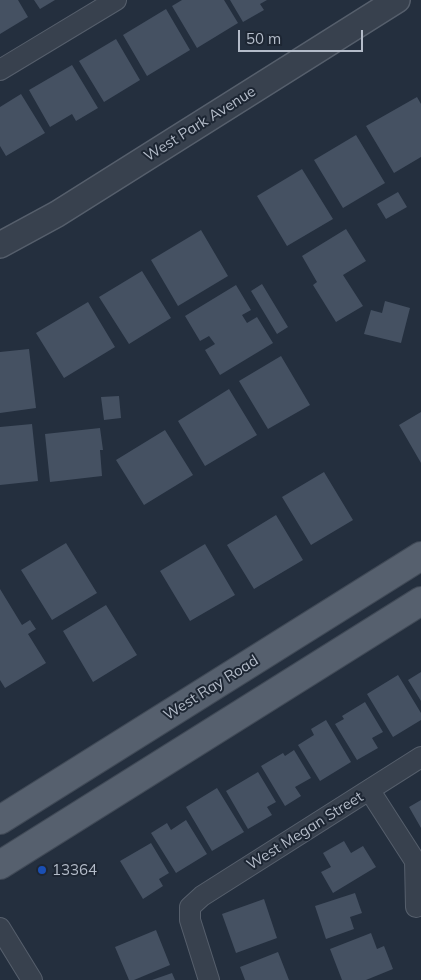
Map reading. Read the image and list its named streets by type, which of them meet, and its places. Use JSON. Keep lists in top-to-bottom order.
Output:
{
  "streets": {
    "main road": ["West Ray Road"],
    "street": ["West Park Avenue", "West Megan Street"]
  },
  "places": ["13364"],
  "scale_bar": "50 m"
}
